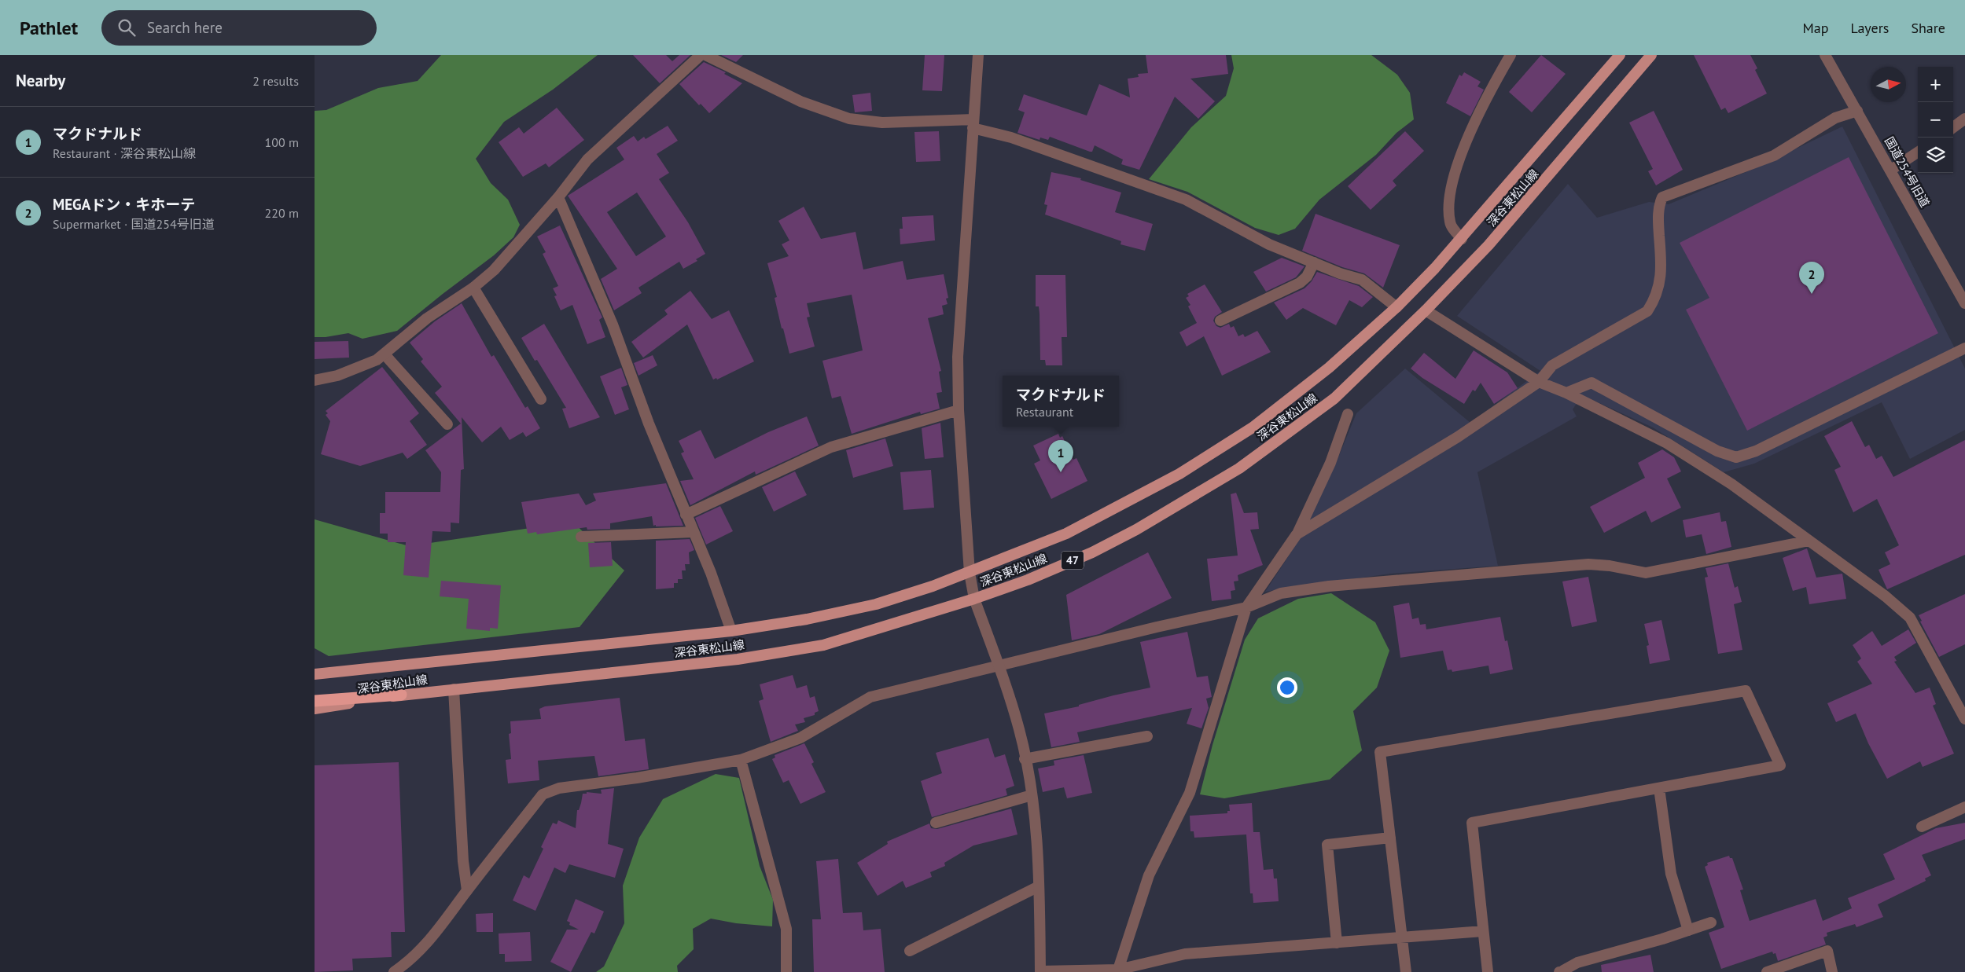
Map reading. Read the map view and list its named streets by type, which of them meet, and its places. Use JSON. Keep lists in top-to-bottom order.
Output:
{
  "streets": {
    "main road": ["深谷東松山線", "47"],
    "street": ["国道254号旧道"]
  },
  "north": "right",
  "page": {
    "header": "Pathlet",
    "search": "Search here",
    "nav": ["Map", "Layers", "Share"],
    "heading": ["Nearby", "2 results"],
    "map_buttons": ["+", "−"],
    "list": [
      {
        "mark": "1",
        "name": "マクドナルド",
        "note": "Restaurant · 深谷東松山線",
        "value": "100 m"
      },
      {
        "mark": "2",
        "name": "MEGAドン・キホーテ",
        "note": "Supermarket · 国道254号旧道",
        "value": "220 m"
      }
    ],
    "pins": ["2", "1"],
    "popup": ["マクドナルド", "Restaurant"]
  }
}
